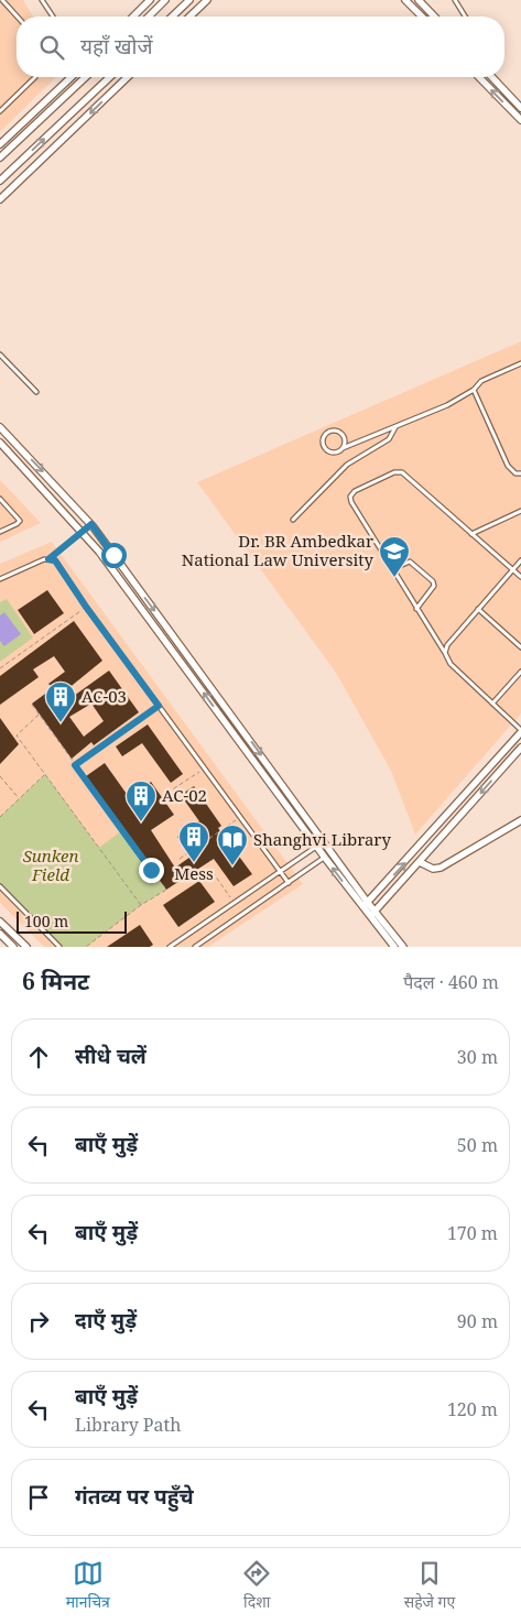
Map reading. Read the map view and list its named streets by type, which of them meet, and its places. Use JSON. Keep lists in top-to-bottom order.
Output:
{
  "parks": ["Sunken Field"],
  "places": {
    "school or university": ["Dr. BR Ambedkar National Law University"],
    "building": ["AC-03", "AC-02", "Mess"],
    "library": ["Shanghvi Library"]
  },
  "scale_bar": "100 m",
  "page": {
    "search": "यहाँ खोजें",
    "scale": "100 m",
    "heading": ["6 मिनट", "पैदल · 460 m"],
    "list": [
      ["सीधे चलें", "30 m"],
      ["बाएँ मुड़ें", "50 m"],
      ["बाएँ मुड़ें", "170 m"],
      ["दाएँ मुड़ें", "90 m"],
      ["बाएँ मुड़ें", "Library Path", "120 m"],
      "गंतव्य पर पहुँचे"
    ],
    "nav": ["मानचित्र", "दिशा", "सहेजे गए"]
  }
}
